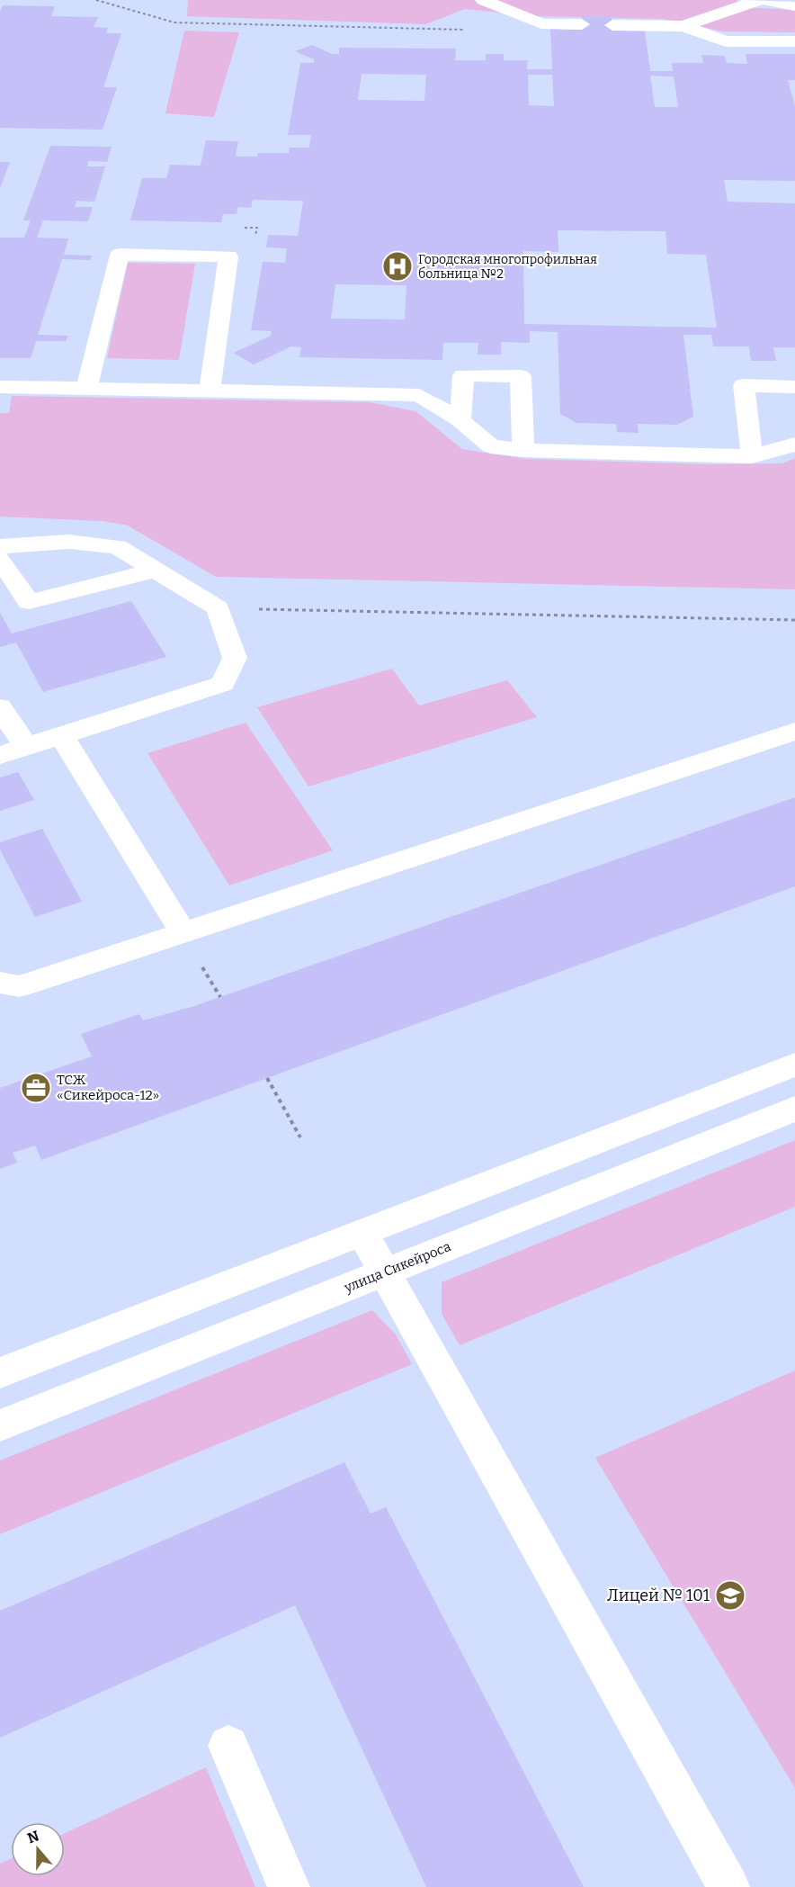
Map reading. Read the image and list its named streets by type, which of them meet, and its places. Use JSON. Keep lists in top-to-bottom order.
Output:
{
  "streets": {
    "street": ["улица Сикейроса"]
  },
  "places": {
    "hospital": ["Городская многопрофильная больница №2"],
    "office": ["ТСЖ «Сикейроса-12»"],
    "school or university": ["Лицей № 101"]
  },
  "north": "top"
}
